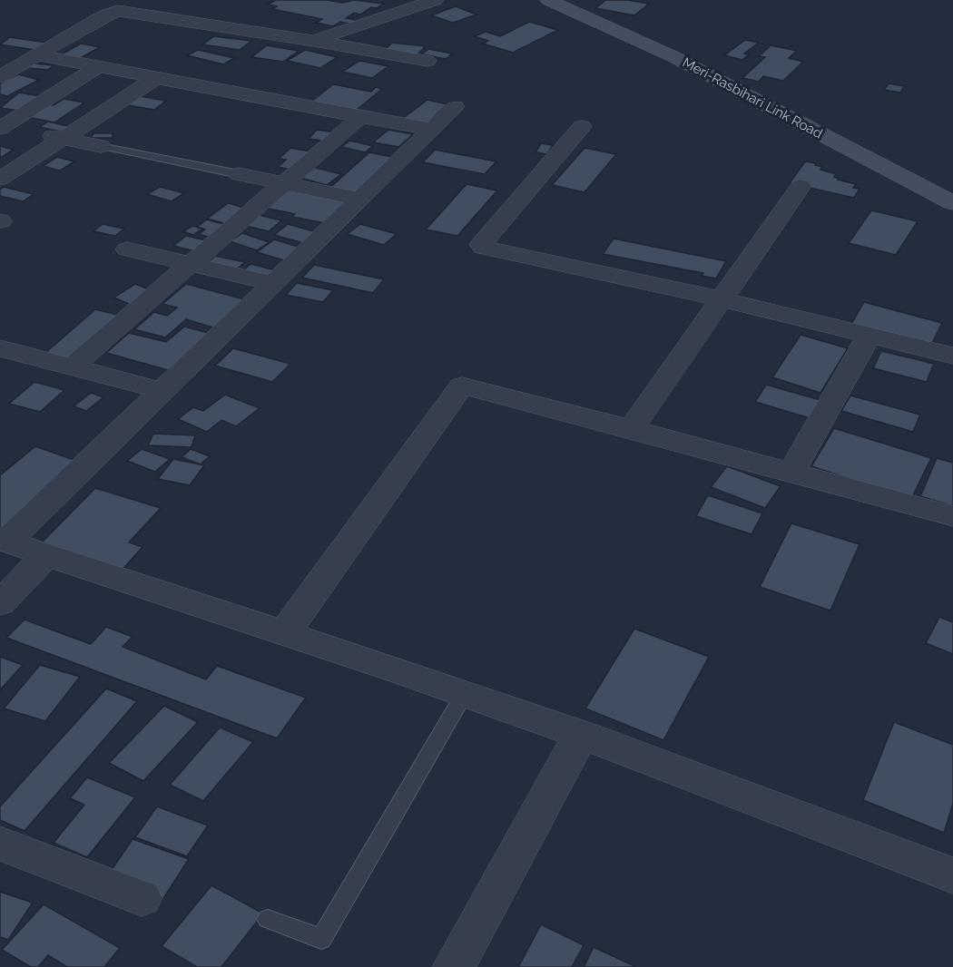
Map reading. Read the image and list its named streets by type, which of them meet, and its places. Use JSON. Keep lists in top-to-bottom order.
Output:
{
  "streets": {
    "main road": ["Meri-Rasbihari Link Road"]
  }
}
